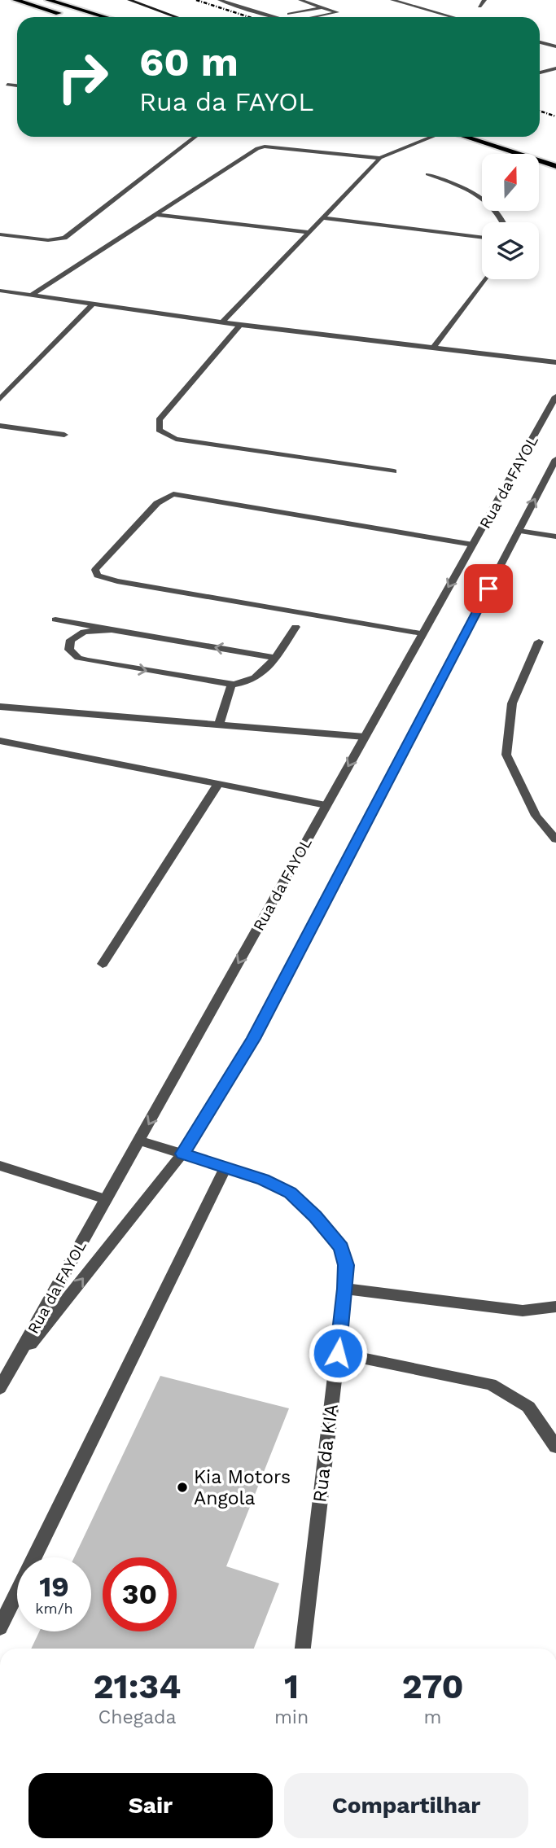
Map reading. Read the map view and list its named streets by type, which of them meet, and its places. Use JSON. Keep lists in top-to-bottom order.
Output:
{
  "streets": {
    "street": ["Rua da FAYOL", "Rua da KIA"]
  },
  "crossings": [
    ["Rua da FAYOL", "Rua da KIA"]
  ],
  "places": ["Kia Motors Angola"],
  "north": "top",
  "page": {
    "turn": ["60 m", "Rua da FAYOL"],
    "speed": "19 km/h",
    "limit": "30",
    "eta": [
      "21:34",
      "Chegada",
      "1",
      "min",
      "270",
      "m"
    ],
    "buttons": ["Sair", "Compartilhar"]
  }
}
